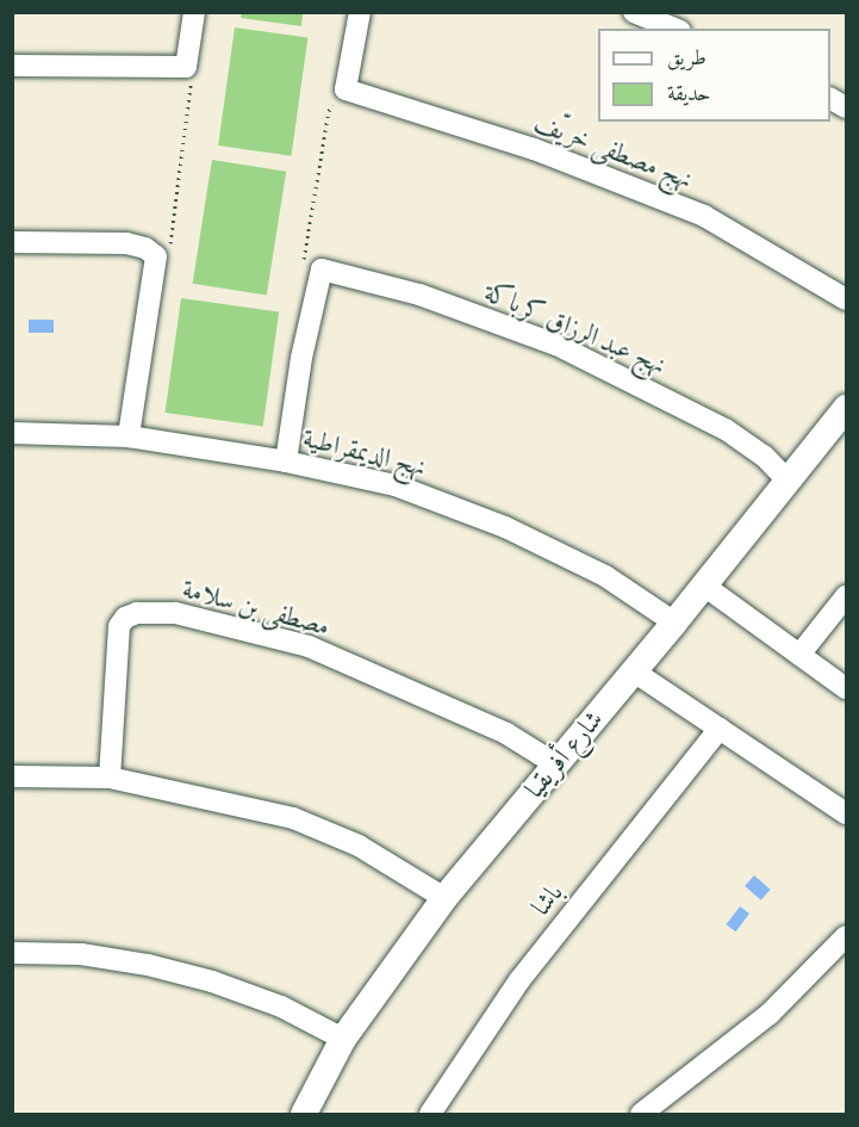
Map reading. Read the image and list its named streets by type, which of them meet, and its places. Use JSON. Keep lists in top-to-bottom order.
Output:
{
  "streets": {
    "street": [
      "نهج مصطفى خريّف",
      "نهج عبد الرزاق كرباكة",
      "نهج الديمقراطية",
      "مصطفى بن سلامة",
      "شارع أفريقيا",
      "باشا"
    ]
  },
  "crossings": [
    ["نهج عبد الرزاق كرباكة", "شارع أفريقيا"],
    ["نهج الديمقراطية", "شارع أفريقيا"],
    ["مصطفى بن سلامة", "شارع أفريقيا"]
  ],
  "legend": ["طريق", "حديقة"]
}
